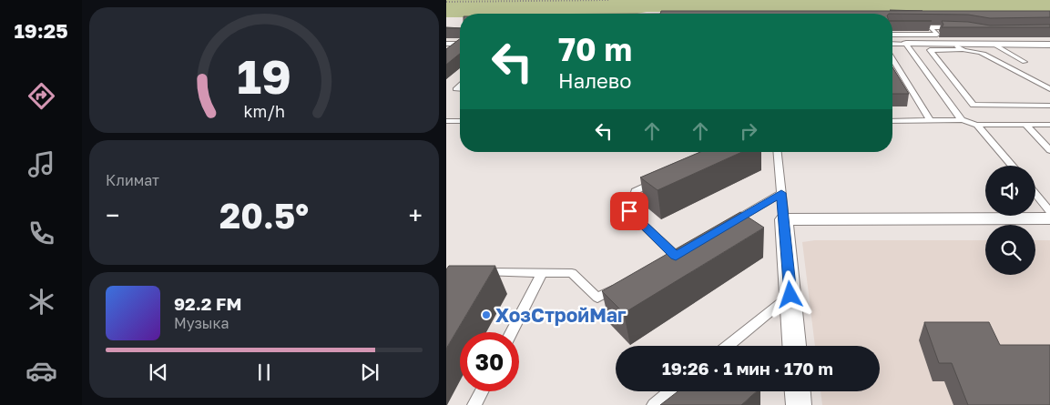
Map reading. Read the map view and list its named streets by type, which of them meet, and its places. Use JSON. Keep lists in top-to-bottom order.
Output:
{
  "places": ["ХозСтройМаг"],
  "page": {
    "tabs": "19:25",
    "turn": ["70 m", "Налево"],
    "tile": "Климат",
    "heat": ["−", "20.5°", "+"],
    "song": ["92.2 FM", "Музыка"],
    "limit": "30",
    "trip": "19:26 · 1 мин · 170 m",
    "gauge": ["19", "km/h"]
  }
}
